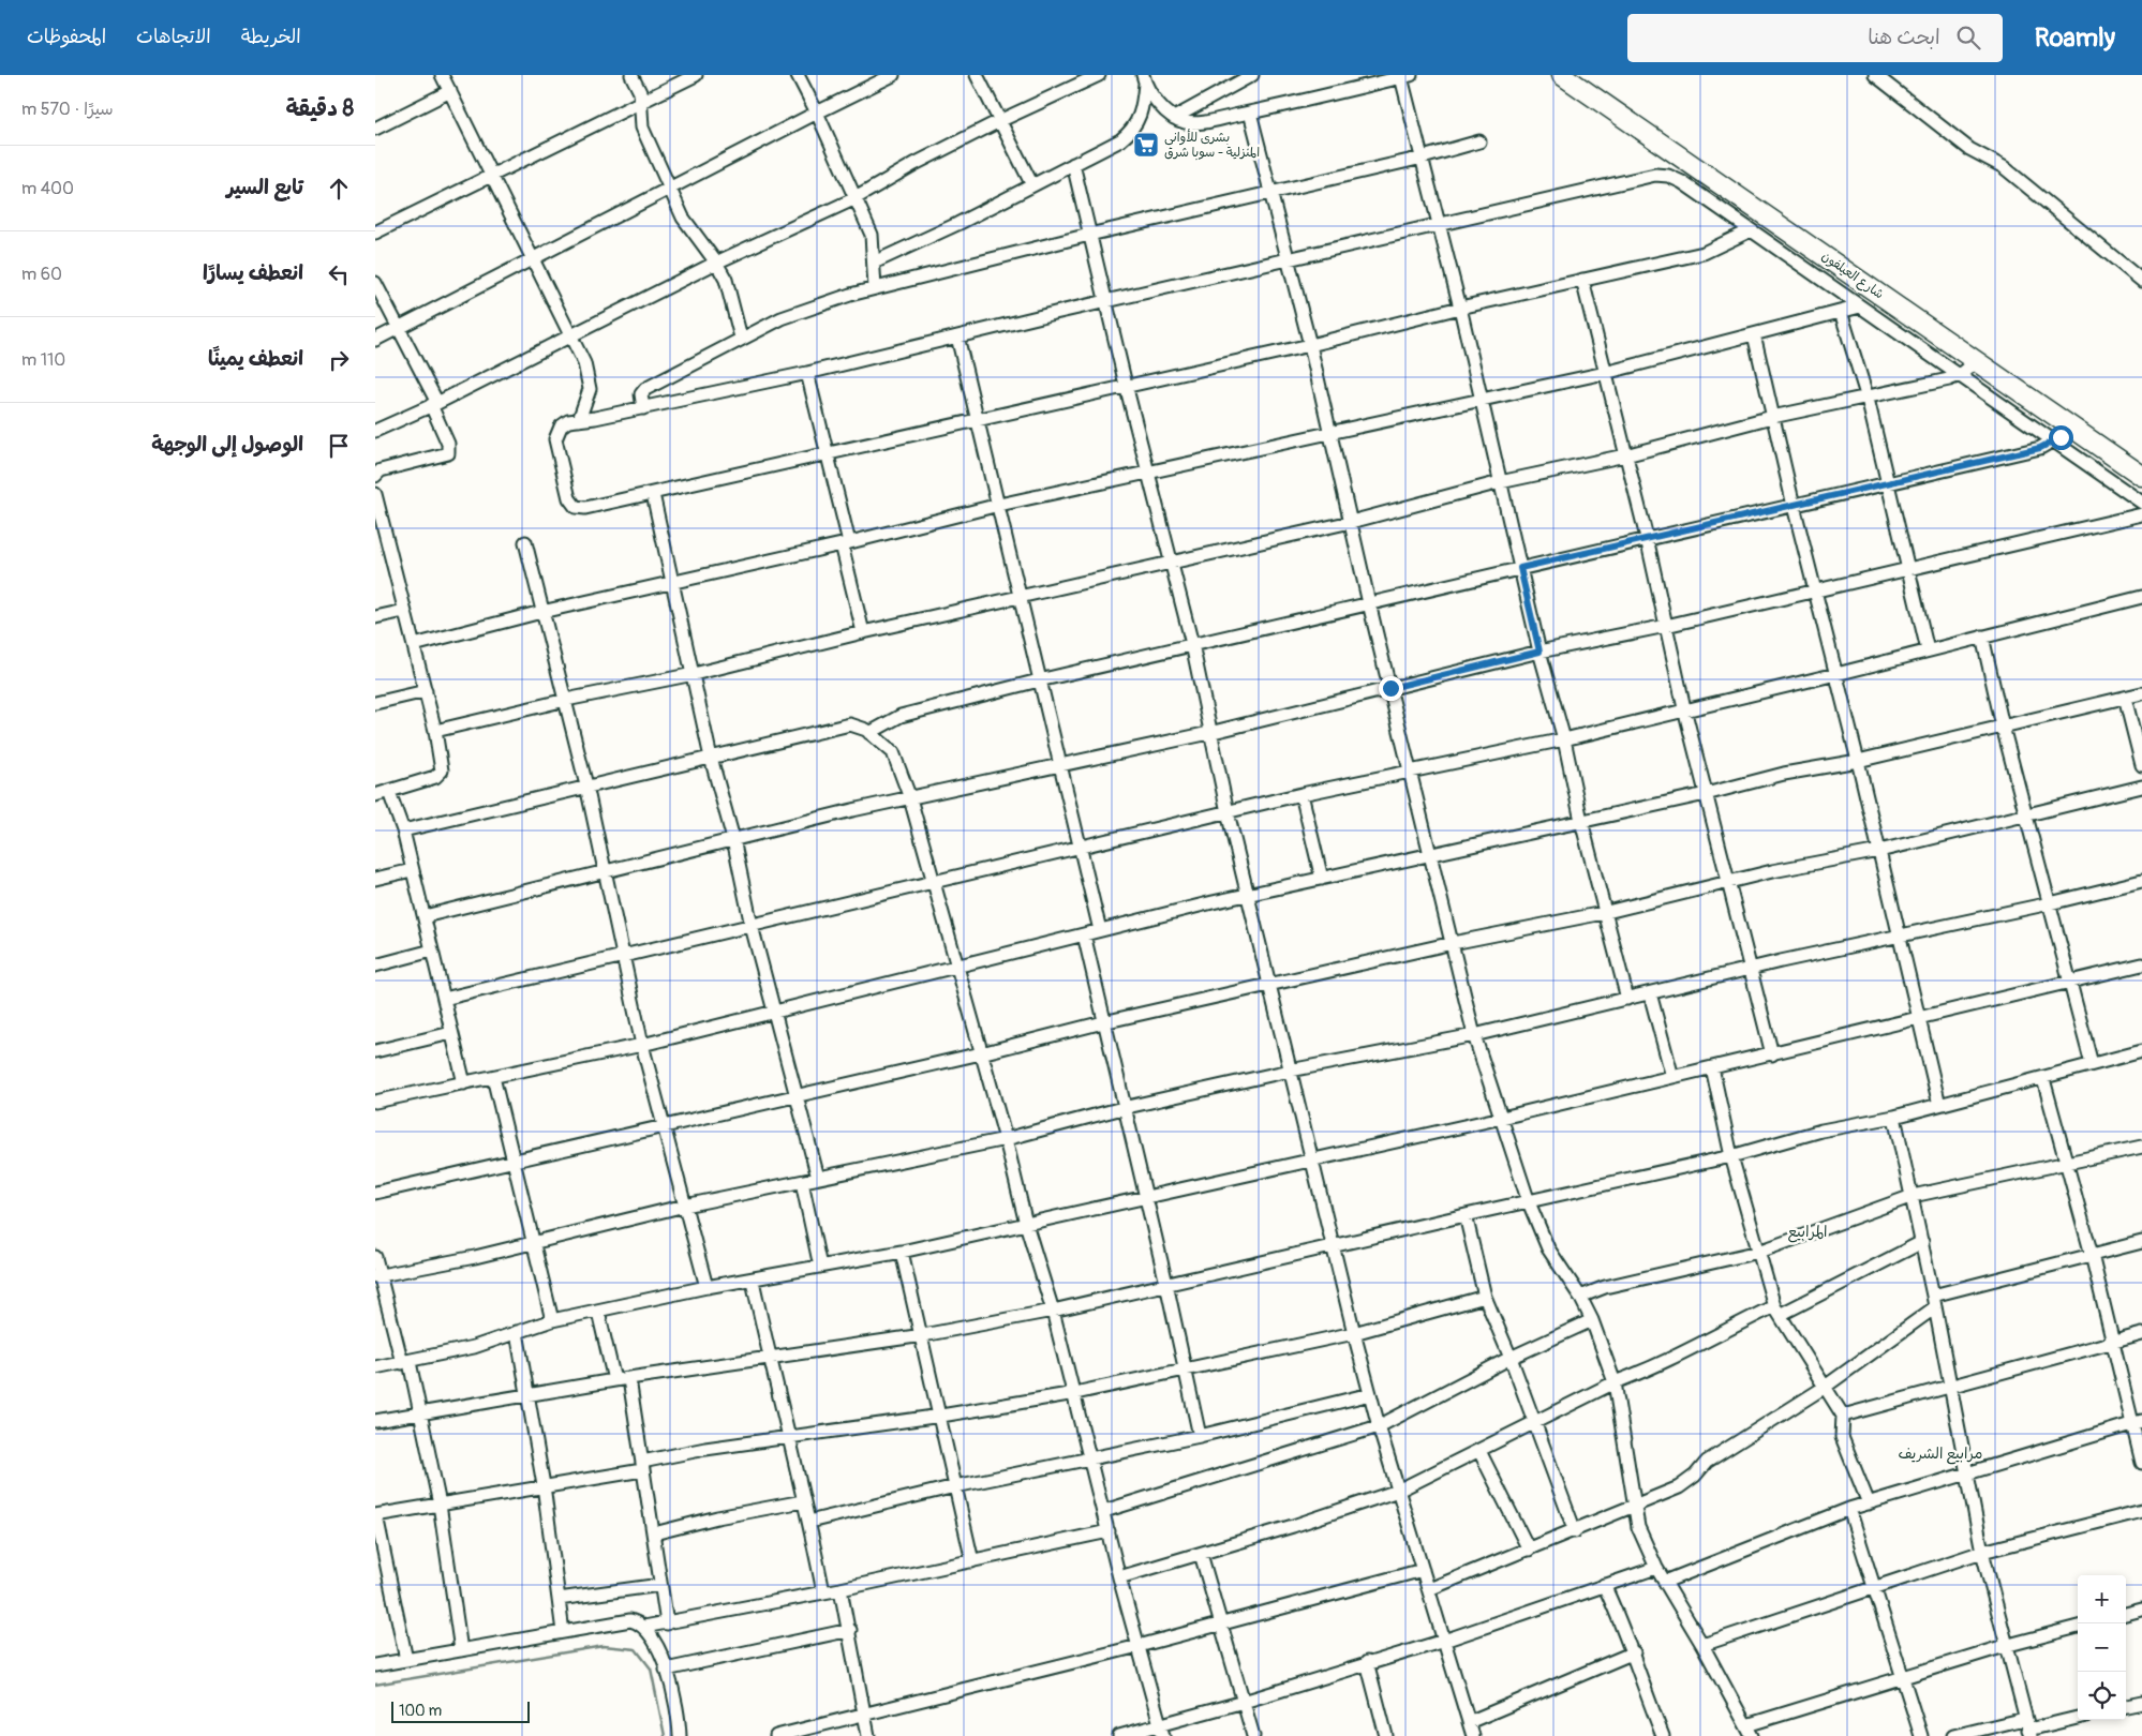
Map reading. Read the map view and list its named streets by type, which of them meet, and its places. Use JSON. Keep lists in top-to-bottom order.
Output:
{
  "streets": {
    "highway": ["شارع العيلفون"]
  },
  "districts": ["المرابيع", "مرابيع الشريف"],
  "places": {
    "supermarket": ["بشرى للأواني المنزلية - سوبا شرق"]
  },
  "scale_bar": "100 m",
  "page": {
    "header": "Roamly",
    "search": "ابحث هنا",
    "nav": ["الخريطة", "الاتجاهات", "المحفوظات"],
    "heading": ["8 دقيقة", "سيرًا · 570 m"],
    "list": [
      ["تابع السير", "400 m"],
      ["انعطف يسارًا", "60 m"],
      ["انعطف يمينًا", "110 m"],
      "الوصول إلى الوجهة"
    ],
    "map_buttons": ["+", "−"],
    "scale": "100 m"
  }
}
